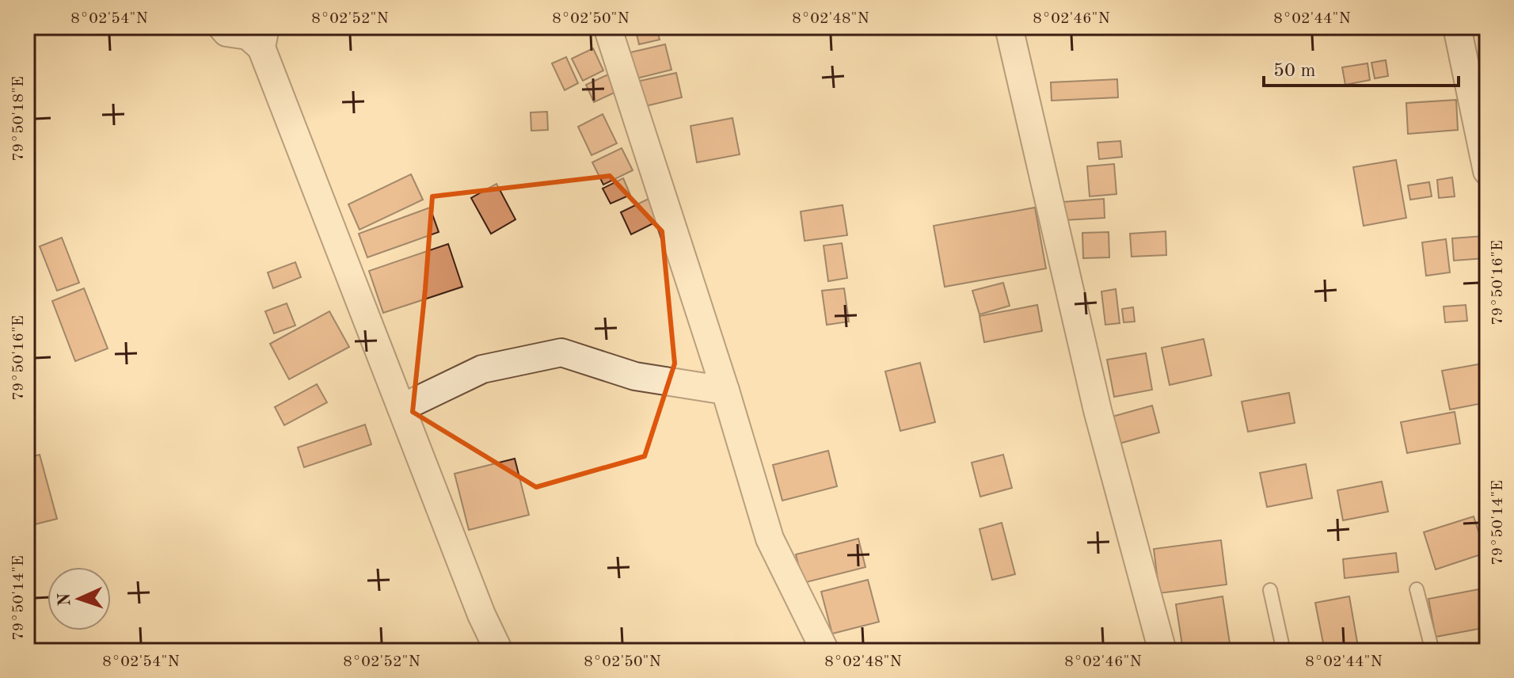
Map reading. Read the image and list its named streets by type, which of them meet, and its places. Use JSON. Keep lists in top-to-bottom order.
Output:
{
  "scale_bar": "50 m",
  "north": "left",
  "coordinates": [
    "8°02'54\"N",
    "8°02'52\"N",
    "8°02'50\"N",
    "8°02'48\"N",
    "8°02'46\"N",
    "8°02'44\"N",
    "79°50'18\"E",
    "79°50'16\"E",
    "79°50'14\"E"
  ]
}
